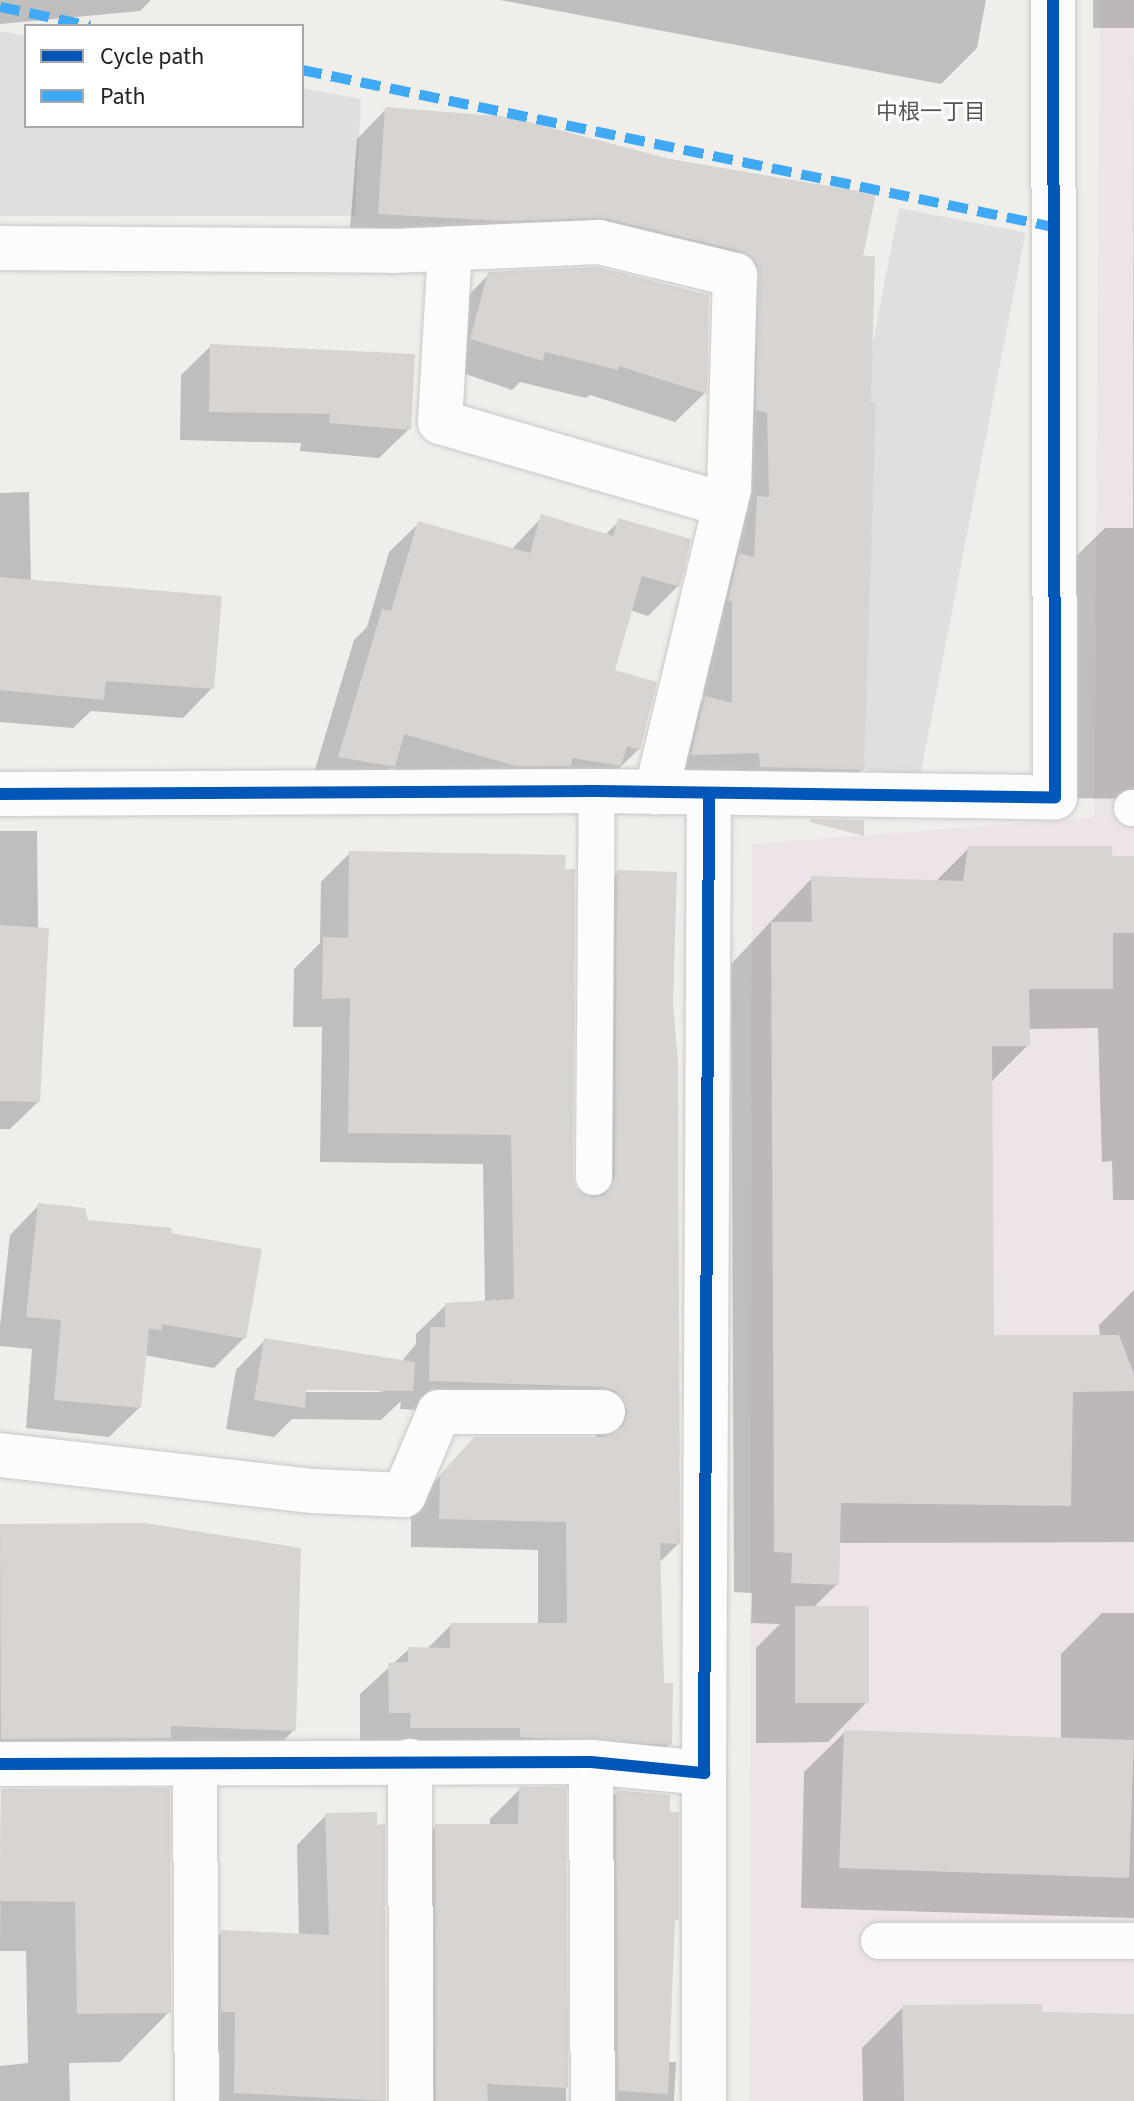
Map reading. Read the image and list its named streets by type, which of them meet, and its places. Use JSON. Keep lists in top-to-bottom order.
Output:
{
  "districts": ["中根一丁目"],
  "legend": ["Cycle path", "Path"]
}
